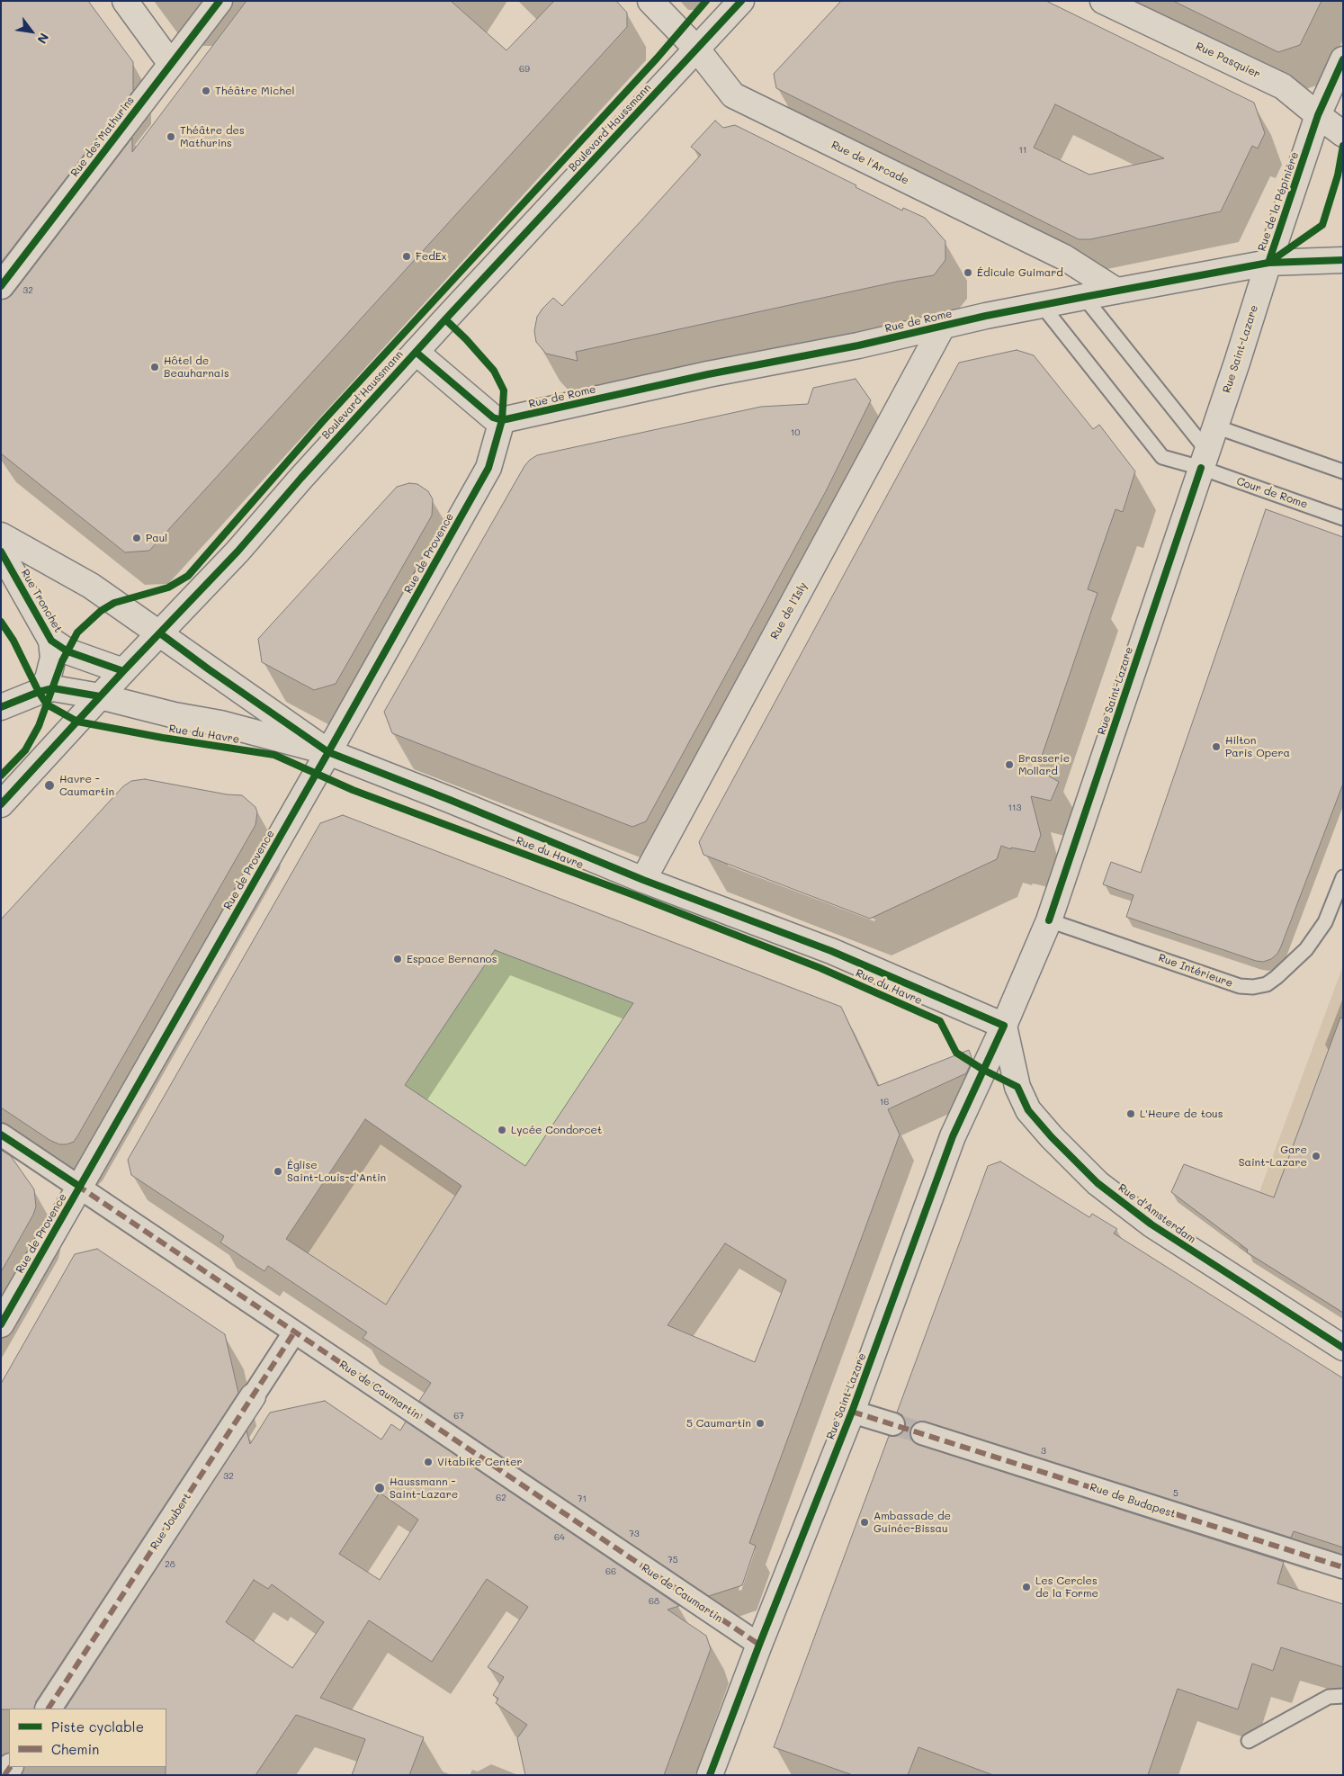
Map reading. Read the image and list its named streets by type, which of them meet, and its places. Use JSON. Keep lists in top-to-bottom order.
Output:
{
  "streets": {
    "main road": [
      "Rue Pasquier",
      "Boulevard Haussmann",
      "Rue des Mathurins",
      "Rue de l'Arcade",
      "Rue de la Pépinière",
      "Rue de Rome",
      "Rue Saint-Lazare",
      "Rue de Provence",
      "Rue Tronchet",
      "Rue de l'Isly",
      "Rue du Havre",
      "Rue d'Amsterdam",
      "Rue Joubert"
    ],
    "street": ["Rue de Caumartin", "Rue de Budapest"],
    "lane": ["Cour de Rome", "Rue Intérieure"]
  },
  "crossings": [
    ["Rue Pasquier", "Rue de la Pépinière"],
    ["Boulevard Haussmann", "Rue de l'Arcade"],
    ["Boulevard Haussmann", "Rue Tronchet"],
    ["Boulevard Haussmann", "Rue du Havre"],
    ["Rue de l'Arcade", "Rue de Rome"],
    ["Rue de la Pépinière", "Rue de Rome"],
    ["Rue de la Pépinière", "Rue Saint-Lazare"],
    ["Rue de Rome", "Rue Saint-Lazare"],
    ["Rue de Rome", "Cour de Rome"],
    ["Rue de Rome", "Rue de Provence"],
    ["Rue de Rome", "Rue de l'Isly"],
    ["Rue Saint-Lazare", "Cour de Rome"],
    ["Rue Saint-Lazare", "Rue du Havre"],
    ["Rue Saint-Lazare", "Rue Intérieure"],
    ["Rue Saint-Lazare", "Rue d'Amsterdam"],
    ["Rue Saint-Lazare", "Rue de Caumartin"],
    ["Rue de Provence", "Rue du Havre"],
    ["Rue de Provence", "Rue de Caumartin"],
    ["Rue Tronchet", "Rue du Havre"],
    ["Rue de l'Isly", "Rue du Havre"],
    ["Rue du Havre", "Rue d'Amsterdam"],
    ["Rue de Caumartin", "Rue Joubert"]
  ],
  "places": [
    "Théâtre Michel",
    "Théâtre des Mathurins",
    "FedEx",
    "Édicule Guimard",
    "Hôtel de Beauharnais",
    "Paul",
    "Hilton Paris Opera",
    "Brasserie Mollard",
    "Havre - Caumartin",
    "Espace Bernanos",
    "L'Heure de tous",
    "Lycée Condorcet",
    "Gare Saint-Lazare",
    "Église Saint-Louis-d'Antin",
    "5 Caumartin",
    "Vitabike Center",
    "Haussmann - Saint-Lazare",
    "Ambassade de Guinée-Bissau",
    "Les Cercles de la Forme"
  ],
  "house_numbers": [
    "69",
    "11",
    "32",
    "10",
    "113",
    "16",
    "67",
    "3",
    "32",
    "5",
    "62",
    "71",
    "73",
    "64",
    "75",
    "28",
    "66",
    "68"
  ],
  "legend": ["Piste cyclable", "Chemin"],
  "north": "bottom right"
}
